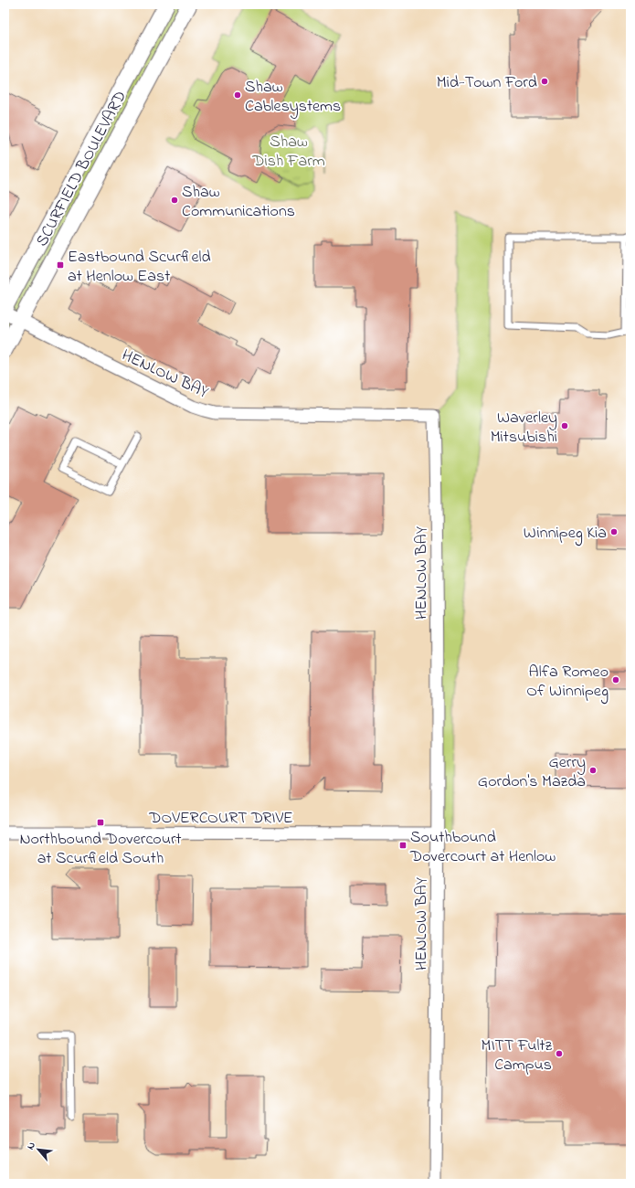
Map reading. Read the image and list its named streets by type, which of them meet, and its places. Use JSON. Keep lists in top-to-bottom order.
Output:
{
  "streets": {
    "street": ["SCURFIELD BOULEVARD", "HENLOW BAY", "DOVERCOURT DRIVE"]
  },
  "crossings": [
    ["SCURFIELD BOULEVARD", "HENLOW BAY"],
    ["HENLOW BAY", "DOVERCOURT DRIVE"]
  ],
  "parks": ["Shaw Dish Farm"],
  "places": {
    "other": [
      "Mid-Town Ford",
      "Shaw Cablesystems",
      "Shaw Communications",
      "Waverley Mitsubishi",
      "Winnipeg Kia",
      "Alfa Romeo Of Winnipeg",
      "Gerry Gordon's Mazda",
      "MITT Fultz Campus"
    ],
    "transit": ["Eastbound Scurfield at Henlow East", "Northbound Dovercourt at Scurfield South", "Southbound Dovercourt at Henlow"]
  },
  "north": "top left"
}
